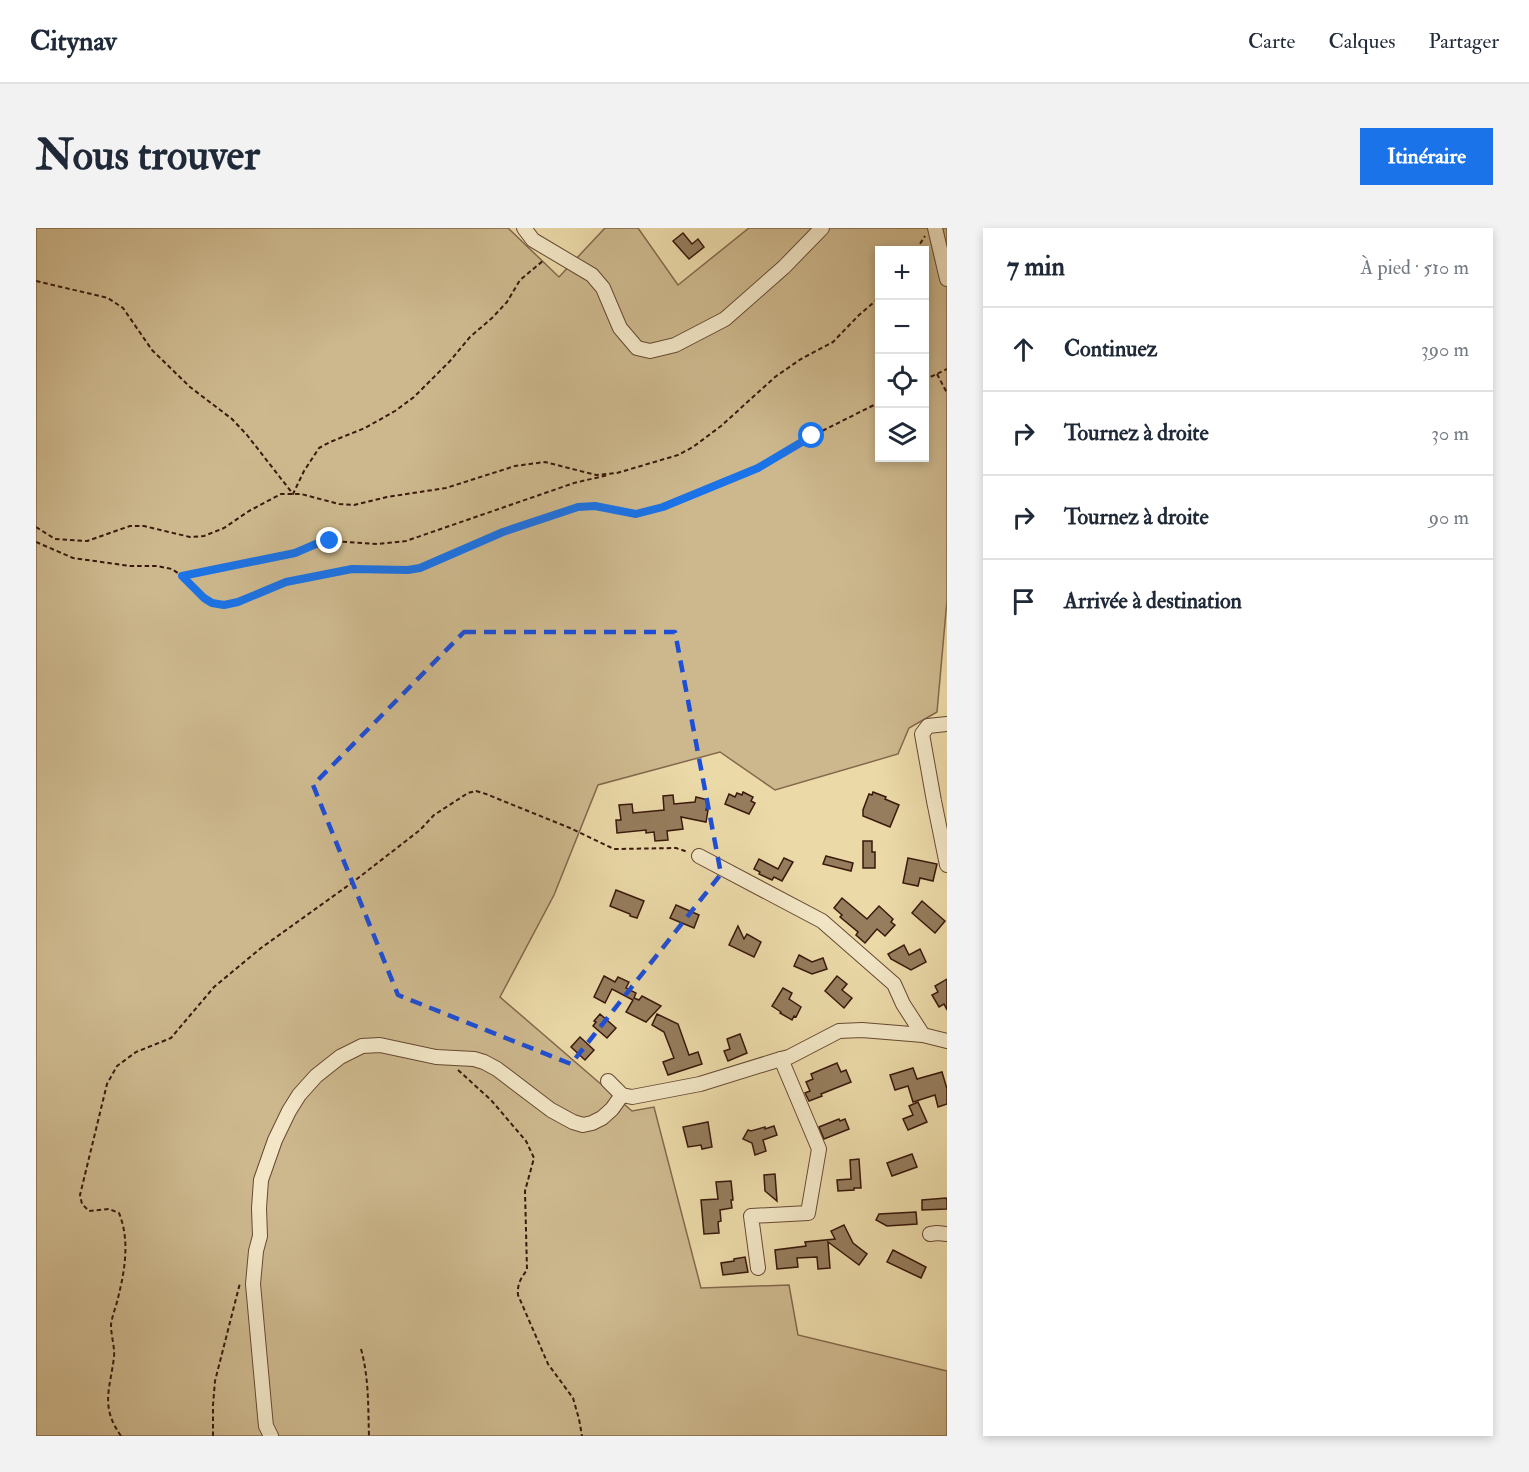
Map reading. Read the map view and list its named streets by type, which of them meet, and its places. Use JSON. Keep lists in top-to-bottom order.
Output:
{
  "page": {
    "header": "Citynav",
    "nav": ["Carte", "Calques", "Partager"],
    "buttons": "Itinéraire",
    "title": "Nous trouver",
    "heading": ["7 min", "À pied · 510 m"],
    "map_buttons": ["+", "−"],
    "list": [
      ["Continuez", "390 m"],
      ["Tournez à droite", "30 m"],
      ["Tournez à droite", "90 m"],
      "Arrivée à destination"
    ]
  }
}
